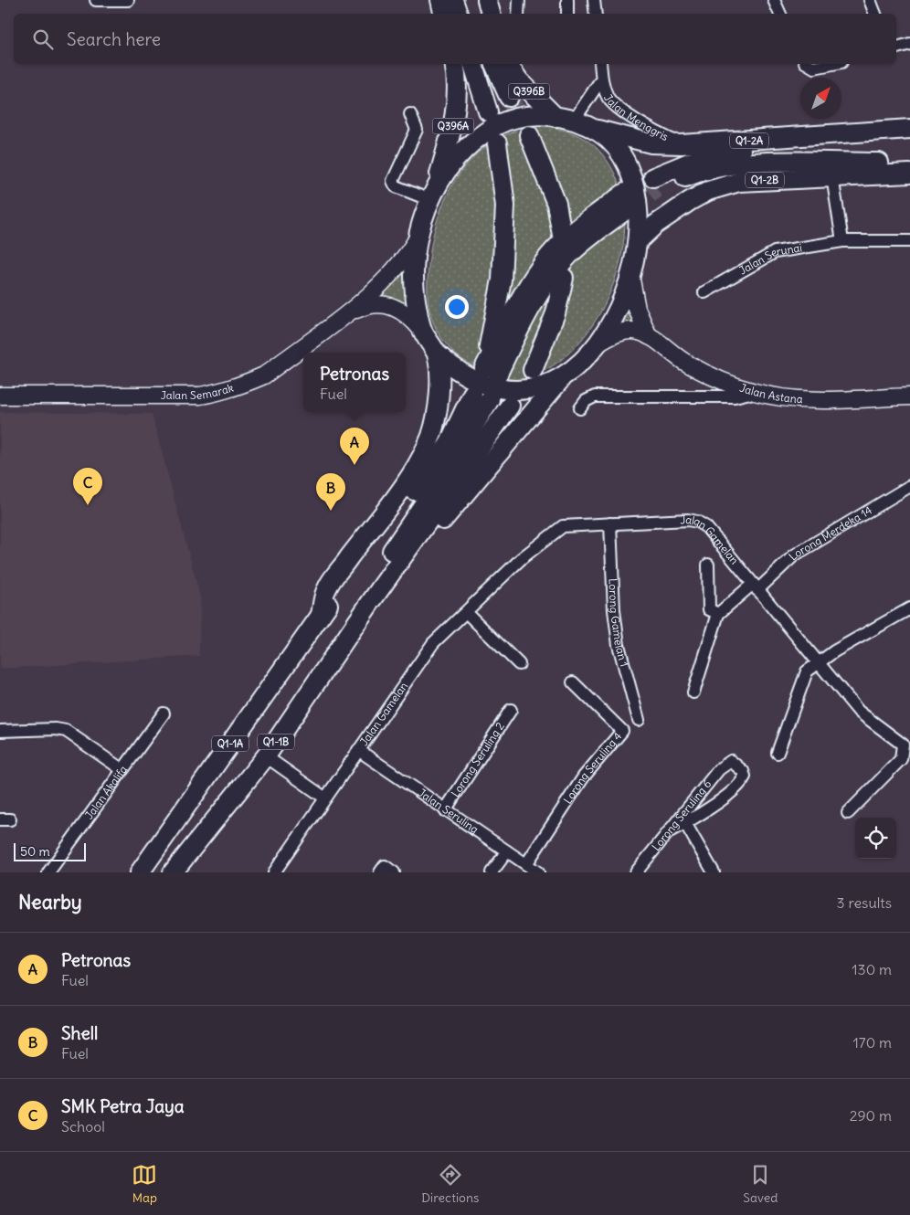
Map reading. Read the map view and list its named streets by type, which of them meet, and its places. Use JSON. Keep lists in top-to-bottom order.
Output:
{
  "streets": {
    "main road": [
      "Q396B",
      "Q396A",
      "Q1-2A",
      "Q1-2B",
      "Jalan Semarak",
      "Jalan Astana",
      "Q1-1B",
      "Q1-1A"
    ],
    "street": [
      "Jalan Menggris",
      "Jalan Serunai",
      "Lorong Merdeka 14",
      "Jalan Gamelan",
      "Lorong Gamelan 1",
      "Lorong Seruling 2",
      "Lorong Seruling 4",
      "Jalan Akalifa",
      "Jalan Seruling",
      "Lorong Seruling 6"
    ]
  },
  "crossings": [
    ["Jalan Menggris", "Q1-2A"],
    ["Lorong Merdeka 14", "Jalan Gamelan"],
    ["Jalan Gamelan", "Lorong Gamelan 1"],
    ["Jalan Gamelan", "Jalan Seruling"],
    ["Lorong Seruling 2", "Jalan Seruling"],
    ["Lorong Seruling 4", "Jalan Seruling"]
  ],
  "scale_bar": "50 m",
  "north": "top right",
  "page": {
    "search": "Search here",
    "popup": ["Petronas", "Fuel"],
    "pins": ["A", "C", "B"],
    "scale": "50 m",
    "heading": ["Nearby", "3 results"],
    "list": [
      {
        "mark": "A",
        "name": "Petronas",
        "note": "Fuel",
        "value": "130 m"
      },
      {
        "mark": "B",
        "name": "Shell",
        "note": "Fuel",
        "value": "170 m"
      },
      {
        "mark": "C",
        "name": "SMK Petra Jaya",
        "note": "School",
        "value": "290 m"
      }
    ],
    "nav": ["Map", "Directions", "Saved"]
  }
}
